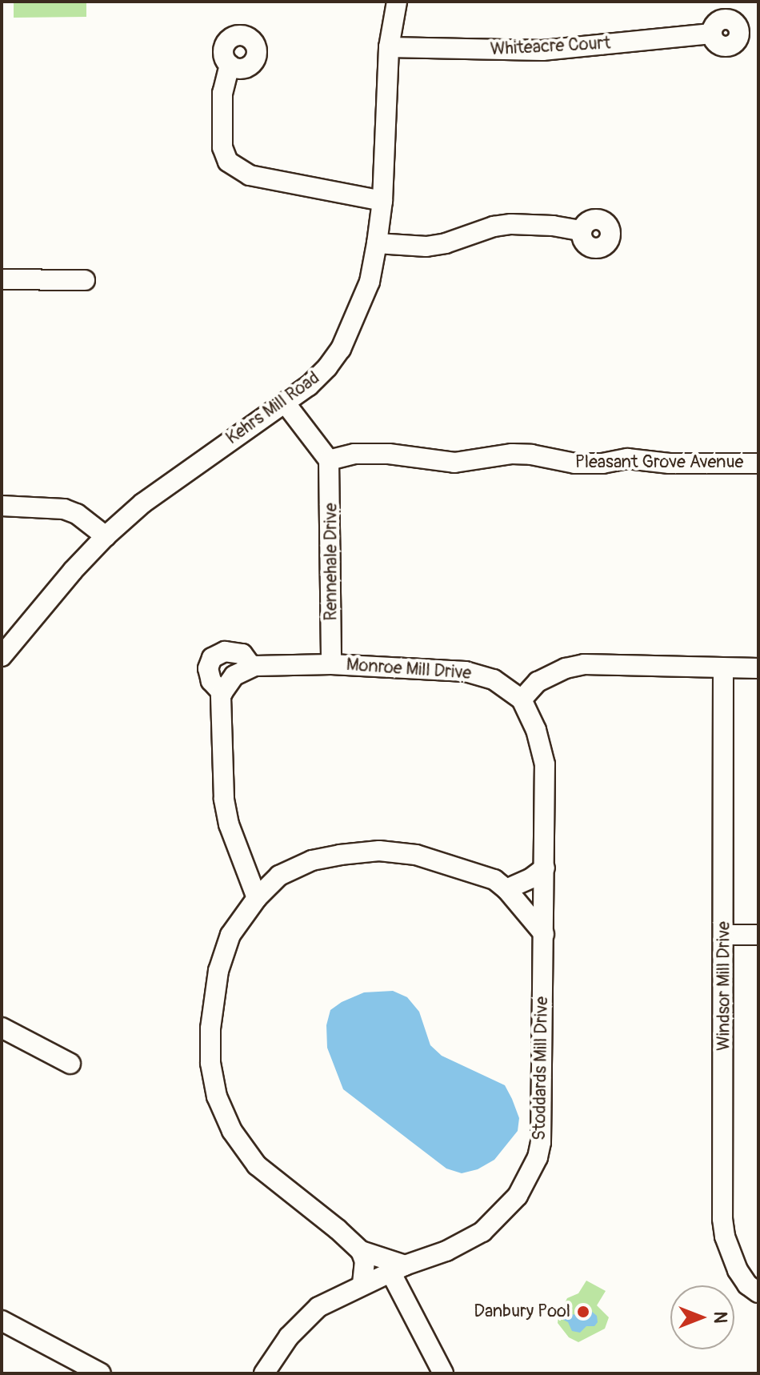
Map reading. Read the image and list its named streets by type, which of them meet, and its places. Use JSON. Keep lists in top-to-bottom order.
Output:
{
  "streets": {
    "street": [
      "Whiteacre Court",
      "Kehrs Mill Road",
      "Pleasant Grove Avenue",
      "Rennehale Drive",
      "Monroe Mill Drive",
      "Windsor Mill Drive",
      "Stoddards Mill Drive"
    ]
  },
  "crossings": [
    ["Whiteacre Court", "Kehrs Mill Road"],
    ["Pleasant Grove Avenue", "Rennehale Drive"],
    ["Rennehale Drive", "Monroe Mill Drive"],
    ["Monroe Mill Drive", "Stoddards Mill Drive"]
  ],
  "places": ["Danbury Pool"],
  "north": "right"
}
